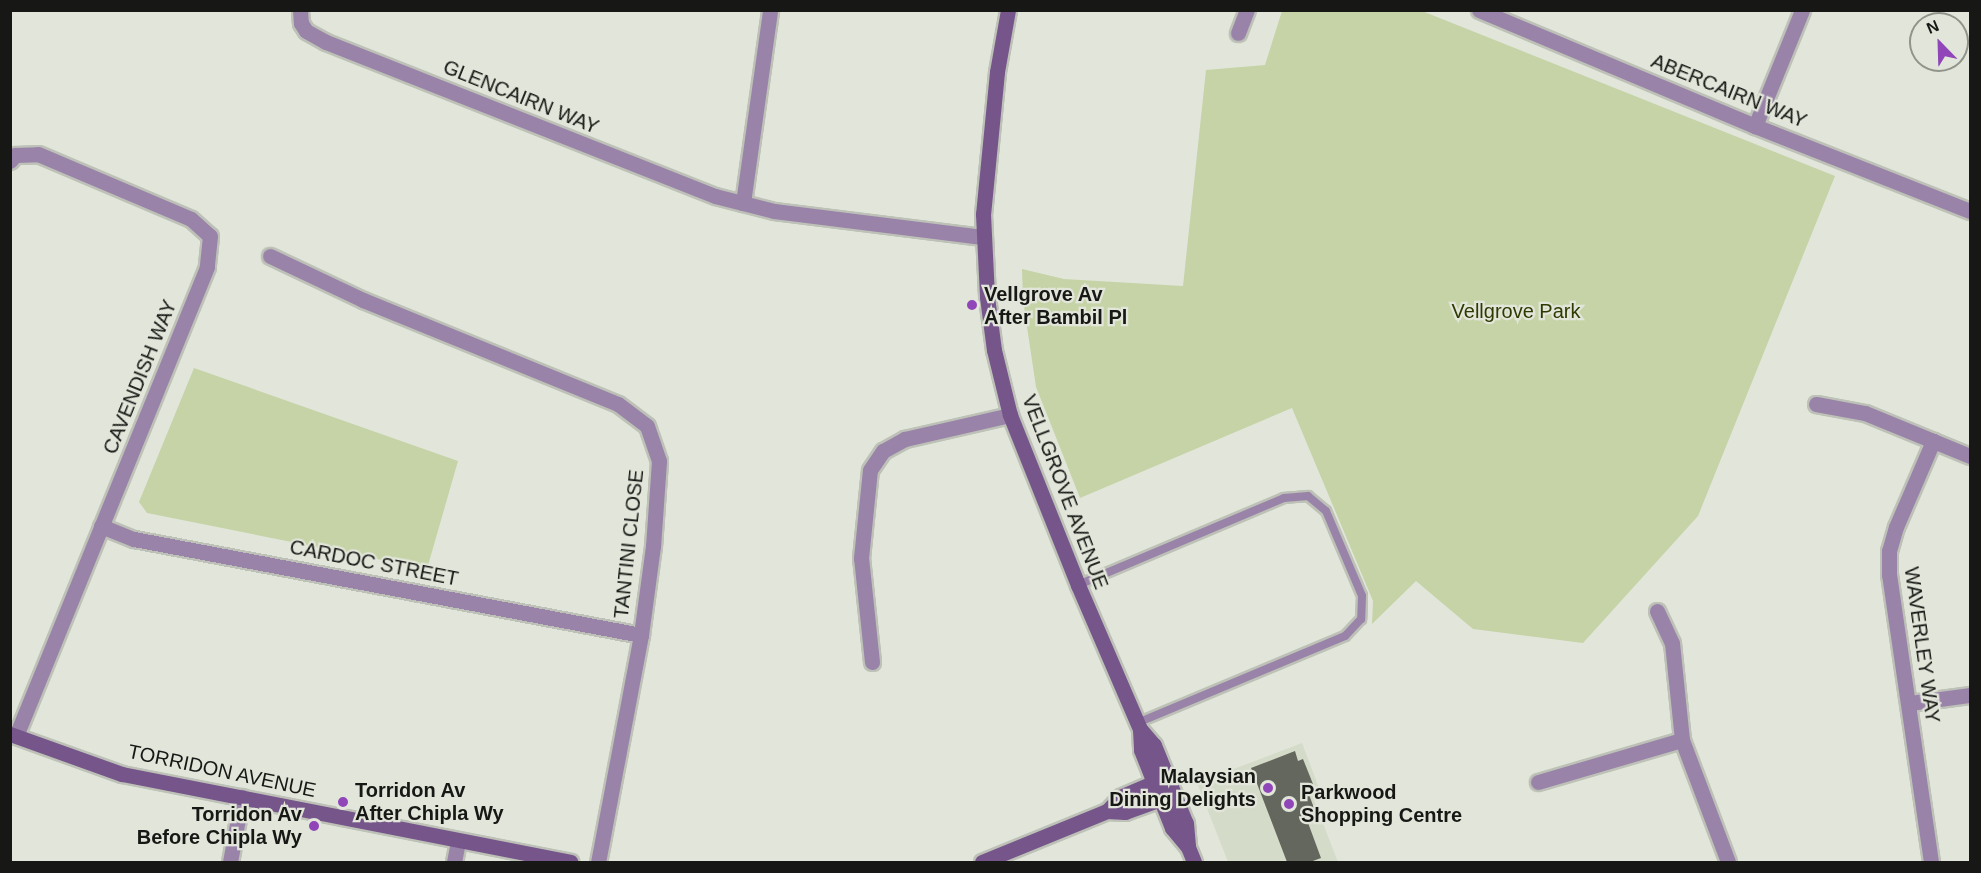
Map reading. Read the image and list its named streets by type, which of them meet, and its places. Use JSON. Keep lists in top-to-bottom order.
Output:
{
  "streets": {
    "street": [
      "ABERCAIRN WAY",
      "GLENCAIRN WAY",
      "CAVENDISH WAY",
      "VELLGROVE AVENUE",
      "TANTINI CLOSE",
      "CARDOC STREET",
      "WAVERLEY WAY",
      "TORRIDON AVENUE"
    ]
  },
  "crossings": [
    ["GLENCAIRN WAY", "VELLGROVE AVENUE"],
    ["CAVENDISH WAY", "CARDOC STREET"],
    ["CAVENDISH WAY", "TORRIDON AVENUE"],
    ["TANTINI CLOSE", "CARDOC STREET"]
  ],
  "parks": ["Vellgrove Park"],
  "places": [
    "Vellgrove Av After Bambil Pl",
    "Malaysian Dining Delights",
    "Torridon Av After Chipla Wy",
    "Parkwood Shopping Centre",
    "Torridon Av Before Chipla Wy"
  ],
  "north": "top left"
}
